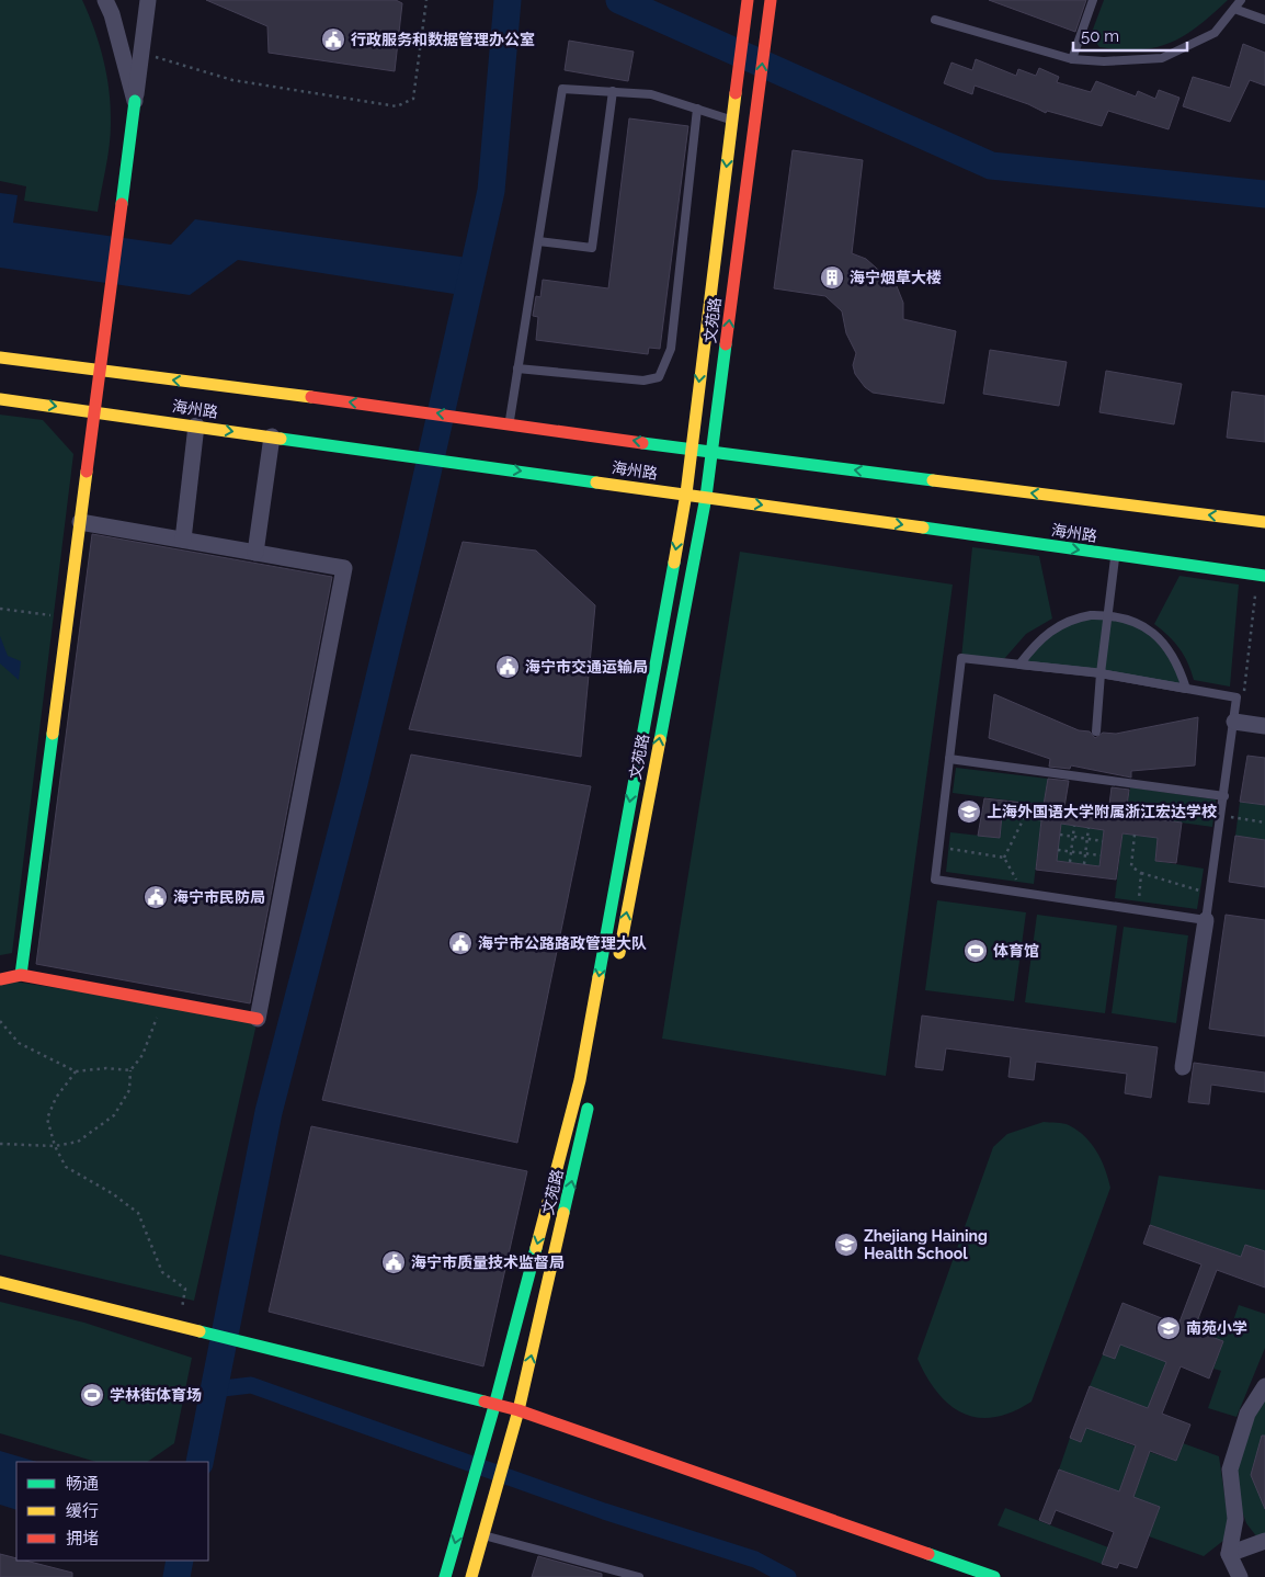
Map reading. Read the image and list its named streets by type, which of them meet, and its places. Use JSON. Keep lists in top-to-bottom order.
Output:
{
  "streets": {
    "main road": ["文苑路", "海州路"]
  },
  "crossings": [
    ["文苑路", "海州路"]
  ],
  "places": {
    "public building": [
      "行政服务和数据管理办公室",
      "海宁市交通运输局",
      "海宁市民防局",
      "海宁市公路路政管理大队",
      "海宁市质量技术监督局"
    ],
    "building": ["海宁烟草大楼"],
    "school or university": ["上海外国语大学附属浙江宏达学校", "Zhejiang Haining Health School", "南苑小学"],
    "sports": ["体育馆", "学林街体育场"]
  },
  "legend": ["畅通", "缓行", "拥堵"],
  "scale_bar": "50 m"
}
